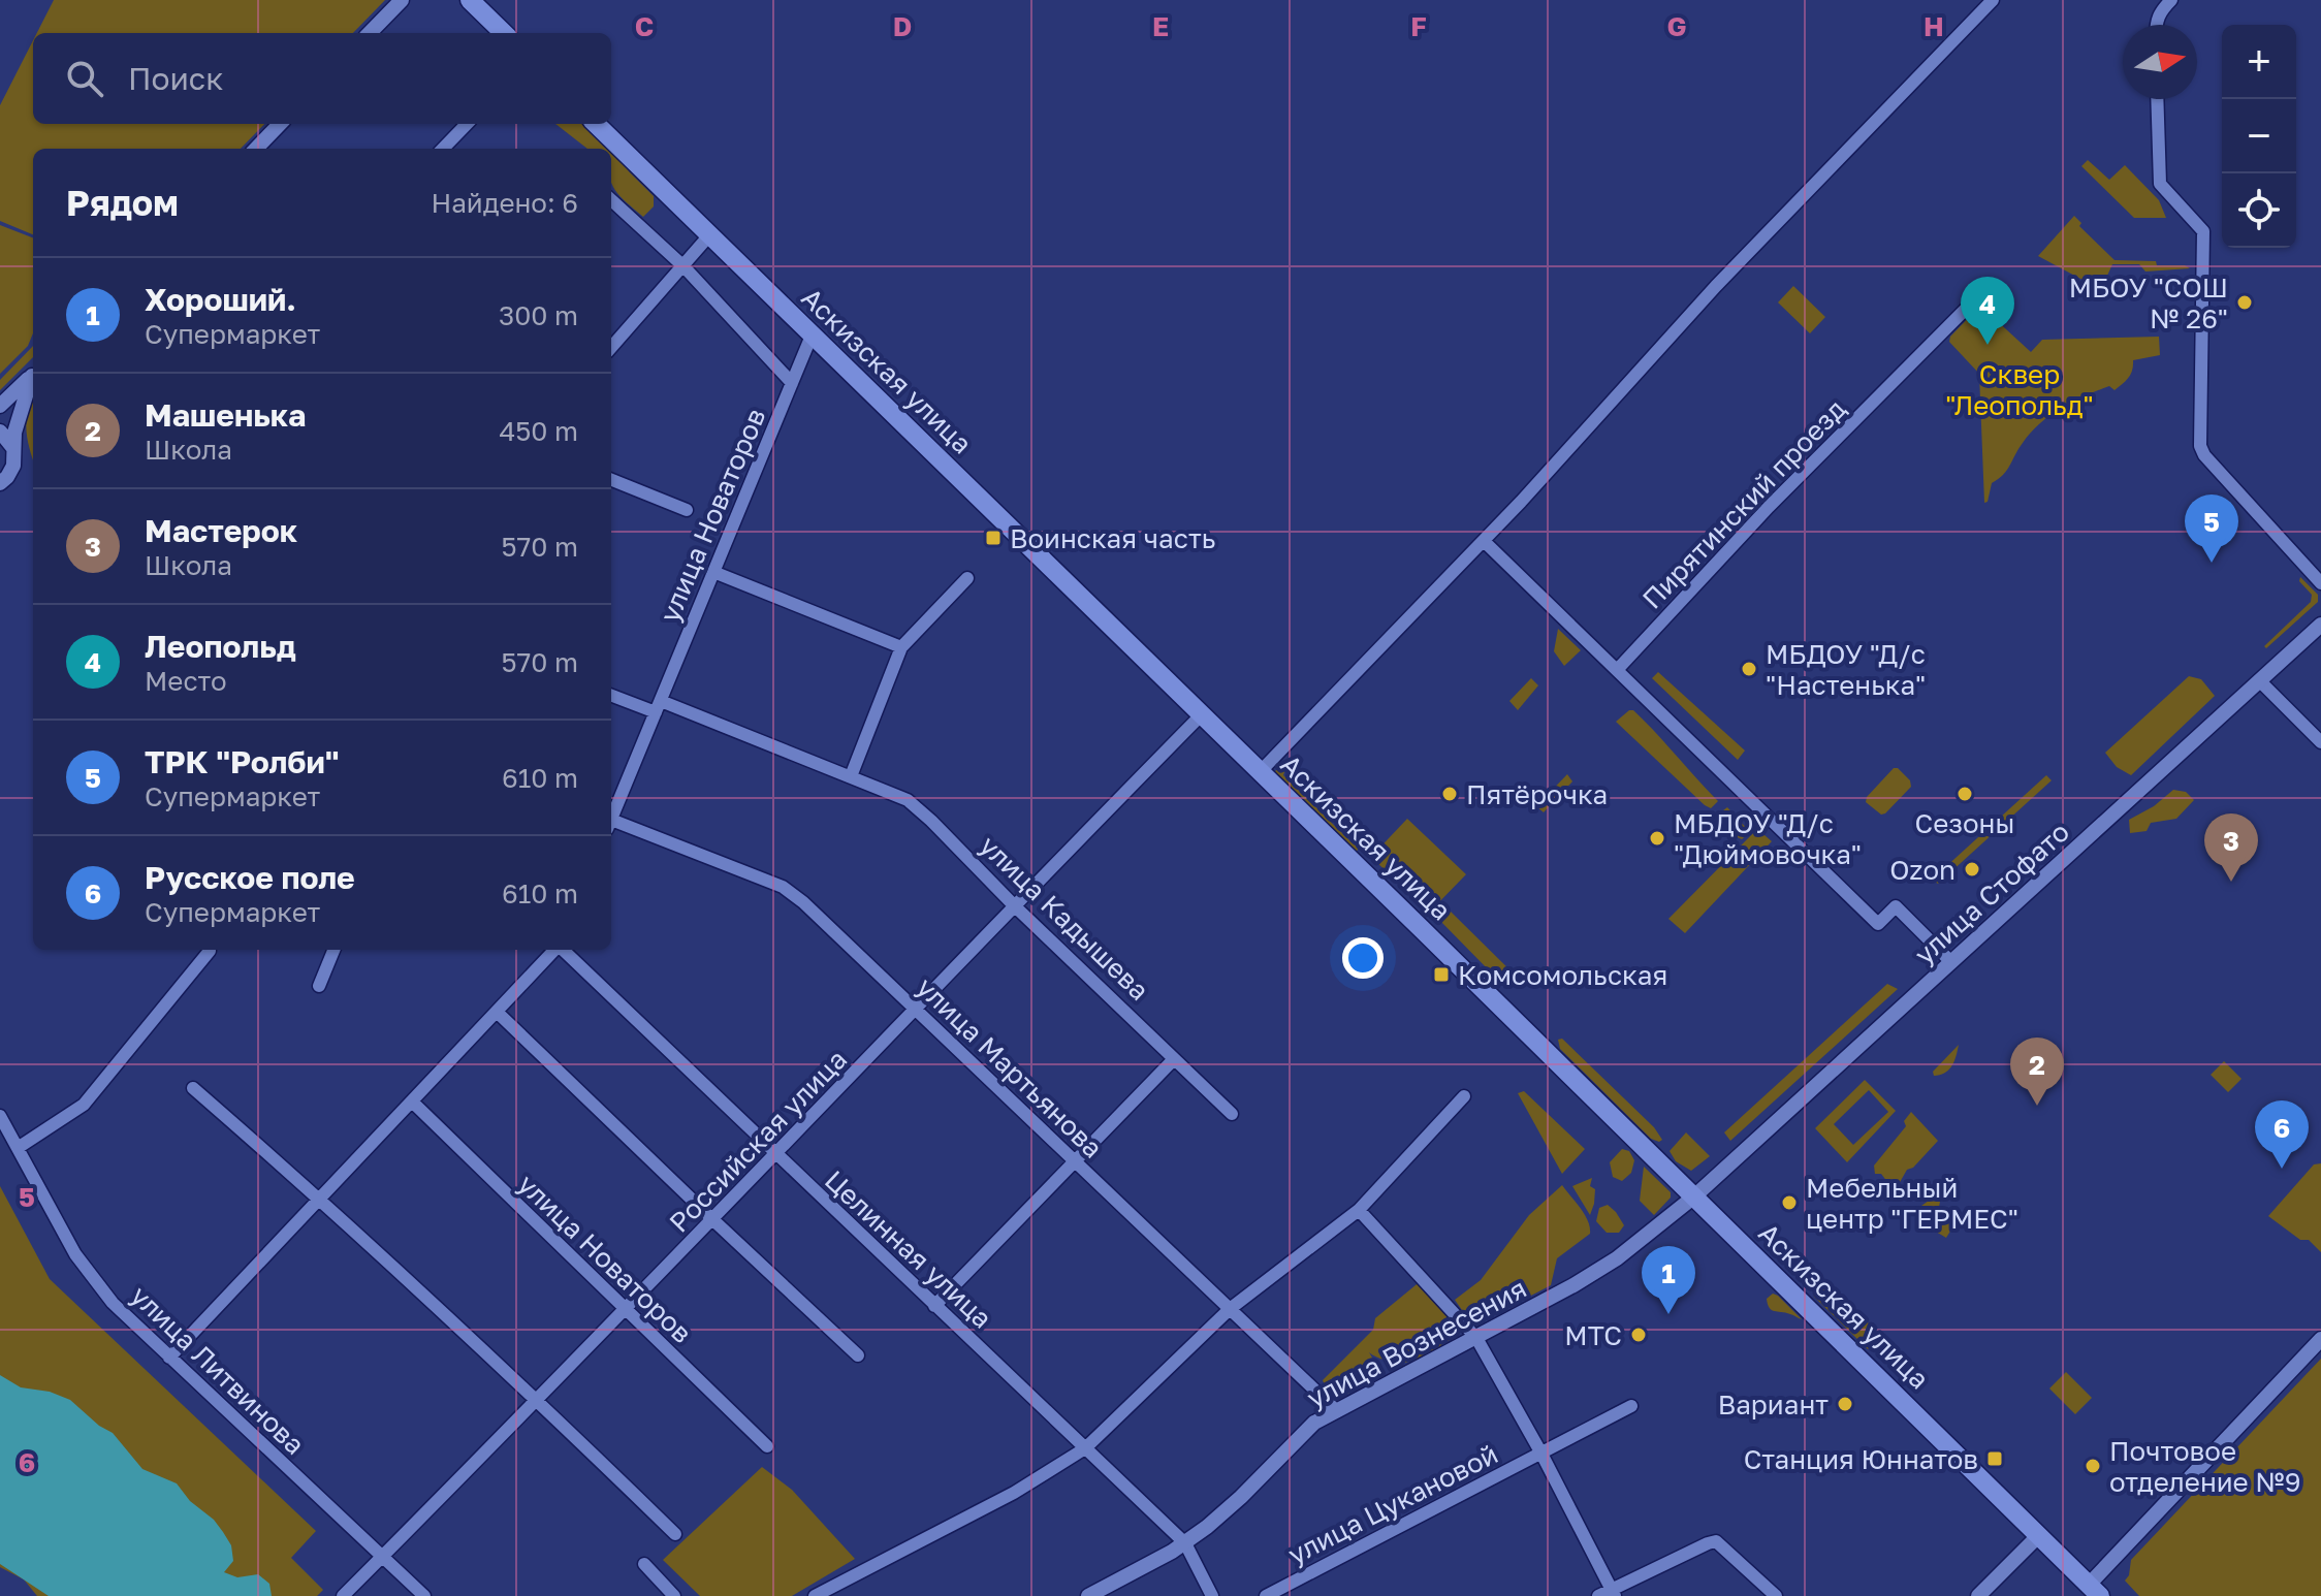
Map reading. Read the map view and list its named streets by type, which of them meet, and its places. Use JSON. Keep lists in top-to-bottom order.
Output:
{
  "streets": {
    "main road": ["Аскизская улица"],
    "street": [
      "Пирятинский проезд",
      "улица Новаторов",
      "улица Стофато",
      "улица Кадышева",
      "улица Мартьянова",
      "Российская улица",
      "Целинная улица",
      "улица Вознесения",
      "улица Литвинова",
      "улица Цукановой"
    ]
  },
  "crossings": [
    ["Аскизская улица", "улица Новаторов"],
    ["Аскизская улица", "улица Стофато"],
    ["Аскизская улица", "Российская улица"],
    ["Аскизская улица", "улица Вознесения"],
    ["улица Новаторов", "улица Кадышева"],
    ["улица Новаторов", "Российская улица"],
    ["улица Стофато", "улица Вознесения"],
    ["улица Кадышева", "Российская улица"],
    ["улица Мартьянова", "Российская улица"],
    ["улица Мартьянова", "улица Вознесения"],
    ["Российская улица", "Целинная улица"],
    ["Российская улица", "улица Литвинова"],
    ["Целинная улица", "улица Вознесения"],
    ["улица Вознесения", "улица Цукановой"]
  ],
  "parks": ["Сквер \"Леопольд\""],
  "places": {
    "other": [
      "МБОУ \"СОШ № 26\"",
      "МБДОУ \"Д/с \"Настенька\"",
      "Пятёрочка",
      "Сезоны",
      "МБДОУ \"Д/с \"Дюймовочка\"",
      "Ozon",
      "Мебельный центр \"ГЕРМЕС\"",
      "МТС",
      "Вариант",
      "Почтовое отделение №9"
    ],
    "transit": ["Воинская часть", "Комсомольская", "Станция Юннатов"]
  },
  "north": "right",
  "page": {
    "map_buttons": ["+", "−"],
    "search": "Поиск",
    "heading": ["Рядом", "Найдено: 6"],
    "list": [
      {
        "mark": "1",
        "name": "Хороший.",
        "note": "Супермаркет",
        "value": "300 m"
      },
      {
        "mark": "2",
        "name": "Машенька",
        "note": "Школа",
        "value": "450 m"
      },
      {
        "mark": "3",
        "name": "Мастерок",
        "note": "Школа",
        "value": "570 m"
      },
      {
        "mark": "4",
        "name": "Леопольд",
        "note": "Место",
        "value": "570 m"
      },
      {
        "mark": "5",
        "name": "ТРК \"Ролби\"",
        "note": "Супермаркет",
        "value": "610 m"
      },
      {
        "mark": "6",
        "name": "Русское поле",
        "note": "Супермаркет",
        "value": "610 m"
      }
    ],
    "pins": [
      "4",
      "5",
      "3",
      "2",
      "6",
      "1"
    ]
  },
  "grid": {
    "columns": [
      "C",
      "D",
      "E",
      "F",
      "G",
      "H"
    ],
    "rows": ["5", "6"]
  }
}
